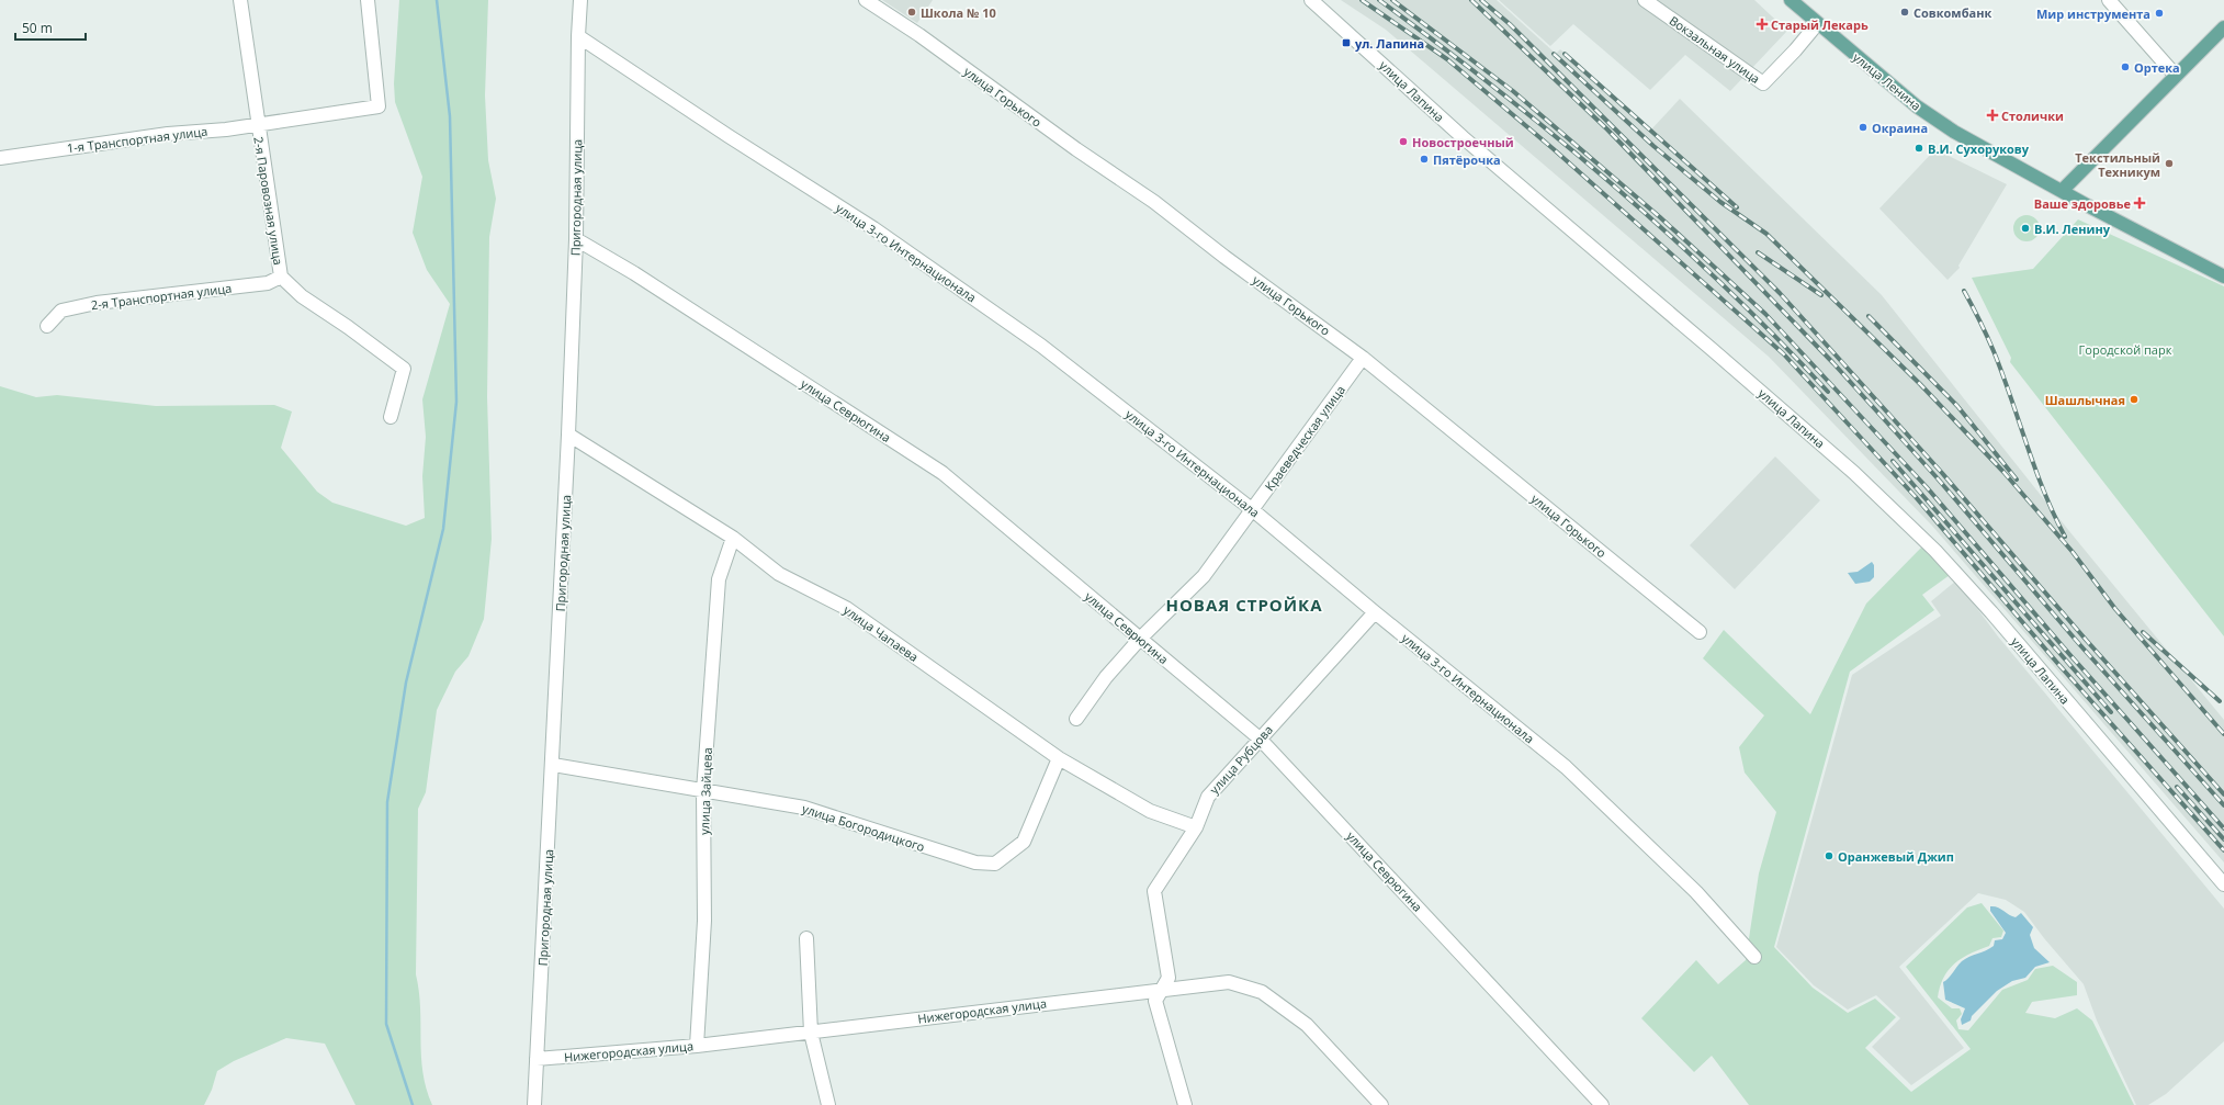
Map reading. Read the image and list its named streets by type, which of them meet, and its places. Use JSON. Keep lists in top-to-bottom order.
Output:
{
  "streets": {
    "main road": ["улица Ленина"],
    "street": [
      "Вокзальная улица",
      "улица Лапина",
      "улица Горького",
      "1-я Транспортная улица",
      "Пригородная улица",
      "2-я Паровозная улица",
      "улица 3-го Интернационала",
      "2-я Транспортная улица",
      "улица Севрюгина",
      "Краеведческая улица",
      "улица Чапаева",
      "улица Рубцова",
      "улица Зайцева",
      "улица Богородицкого",
      "Нижегородская улица"
    ]
  },
  "crossings": [
    ["Вокзальная улица", "улица Ленина"],
    ["улица Горького", "Краеведческая улица"],
    ["1-я Транспортная улица", "2-я Паровозная улица"],
    ["Пригородная улица", "улица 3-го Интернационала"],
    ["Пригородная улица", "улица Севрюгина"],
    ["Пригородная улица", "улица Чапаева"],
    ["Пригородная улица", "улица Богородицкого"],
    ["Пригородная улица", "Нижегородская улица"],
    ["2-я Паровозная улица", "2-я Транспортная улица"],
    ["улица 3-го Интернационала", "Краеведческая улица"],
    ["улица 3-го Интернационала", "улица Рубцова"],
    ["улица Севрюгина", "Краеведческая улица"],
    ["улица Севрюгина", "улица Рубцова"],
    ["улица Чапаева", "улица Рубцова"],
    ["улица Чапаева", "улица Зайцева"],
    ["улица Чапаева", "улица Богородицкого"],
    ["улица Рубцова", "Нижегородская улица"],
    ["улица Зайцева", "улица Богородицкого"],
    ["улица Зайцева", "Нижегородская улица"]
  ],
  "districts": ["НОВАЯ СТРОЙКА"],
  "parks": ["Городской парк"],
  "places": {
    "other": [
      "Школа № 10",
      "Совкомбанк",
      "Мир инструмента",
      "Ортека",
      "Окраина",
      "Новостроечный",
      "В.И. Сухорукову",
      "Пятёрочка",
      "Текстильный Техникум",
      "В.И. Ленину",
      "Шашлычная",
      "Оранжевый Джип"
    ],
    "health": ["Старый Лекарь", "Столички", "Ваше здоровье"],
    "transit": ["ул. Лапина"]
  },
  "scale_bar": "50 m"
}
